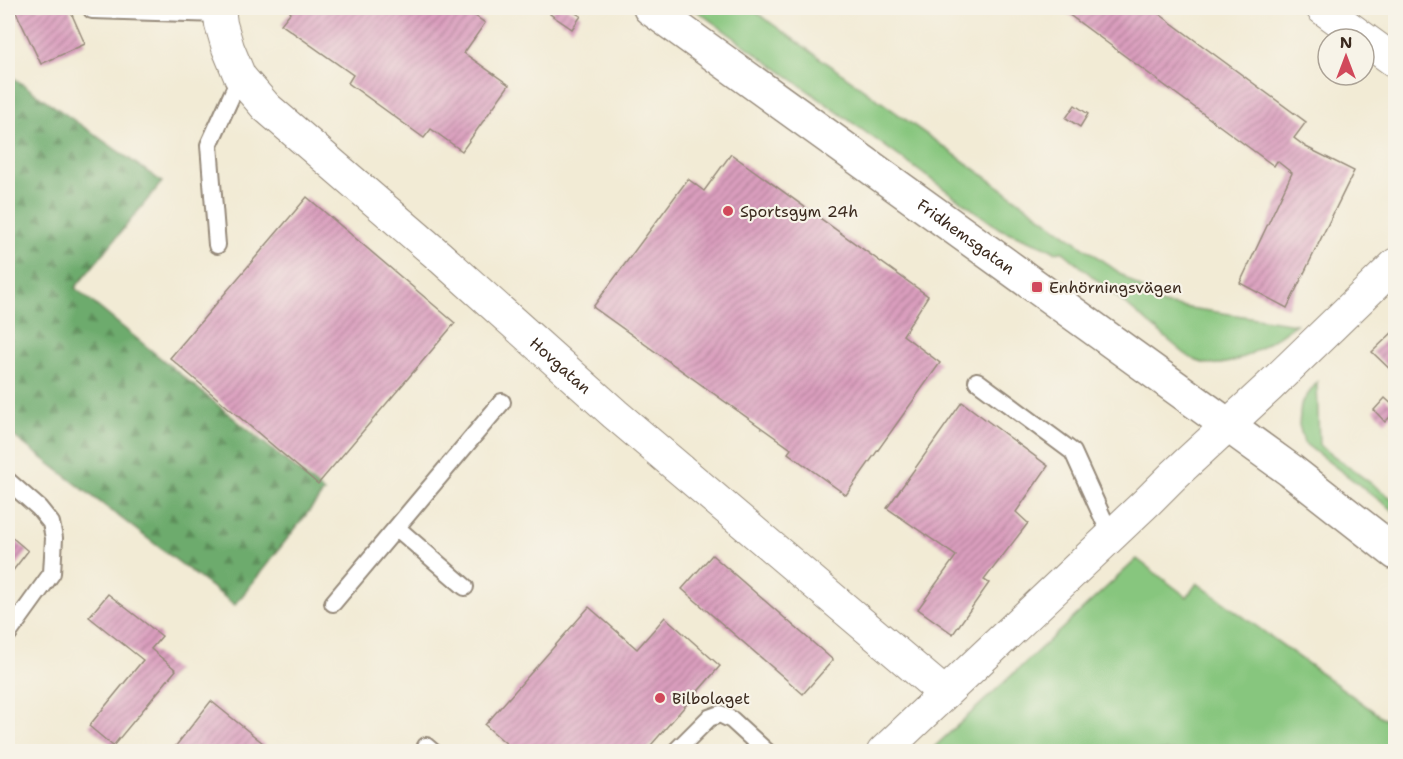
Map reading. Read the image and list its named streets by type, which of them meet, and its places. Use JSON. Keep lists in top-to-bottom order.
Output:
{
  "streets": {
    "street": ["Fridhemsgatan", "Hovgatan"]
  },
  "places": {
    "other": ["Sportsgym 24h", "Bilbolaget"],
    "transit": ["Enhörningsvägen"]
  },
  "north": "top"
}
